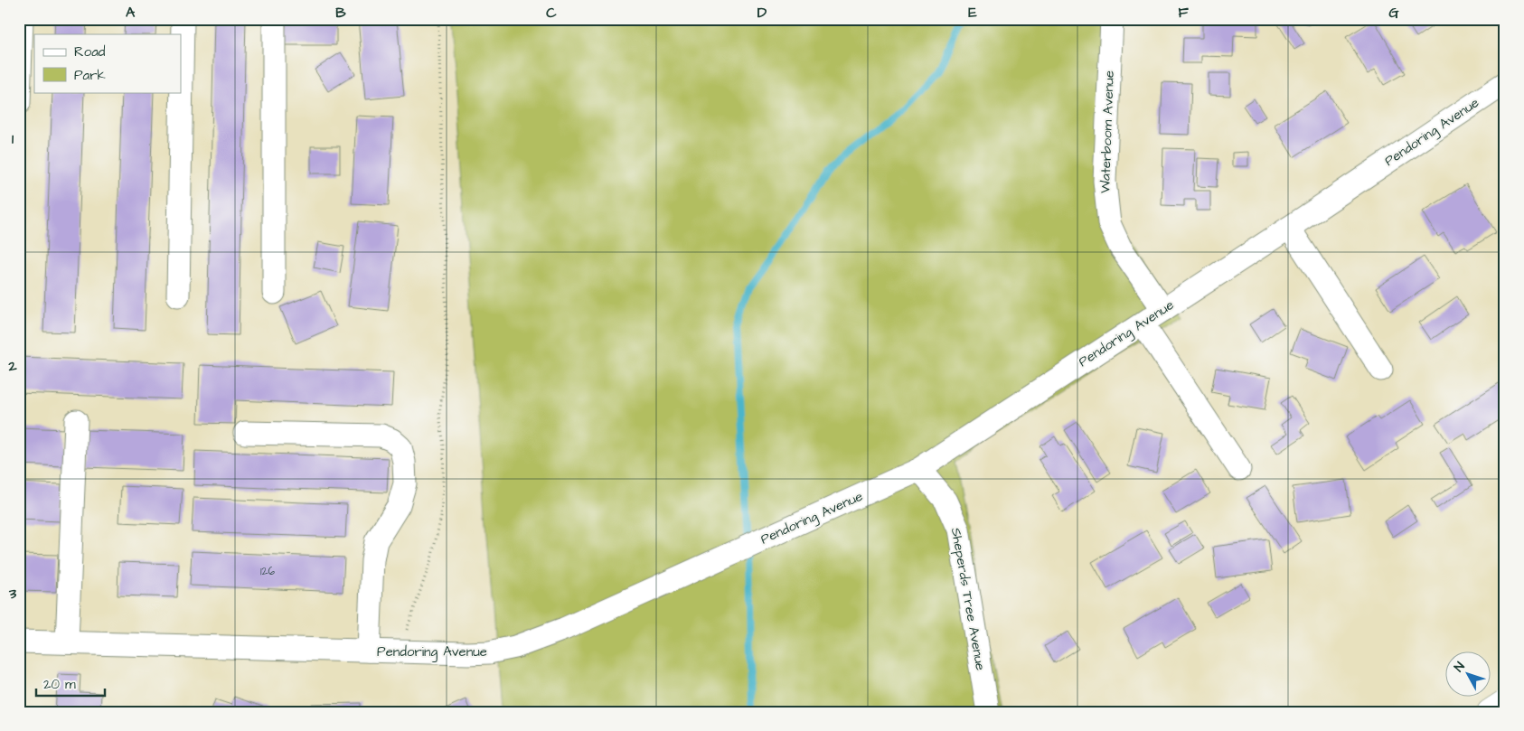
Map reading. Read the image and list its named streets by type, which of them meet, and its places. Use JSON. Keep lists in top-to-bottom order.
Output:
{
  "streets": {
    "street": ["Waterboom Avenue", "Pendoring Avenue", "Sheperds Tree Avenue"]
  },
  "crossings": [
    ["Waterboom Avenue", "Pendoring Avenue"],
    ["Pendoring Avenue", "Sheperds Tree Avenue"]
  ],
  "house_numbers": ["126"],
  "legend": ["Road", "Park"],
  "scale_bar": "20 m",
  "north": "top left",
  "grid": {
    "columns": [
      "A",
      "B",
      "C",
      "D",
      "E",
      "F",
      "G"
    ],
    "rows": ["1", "2", "3"]
  }
}
